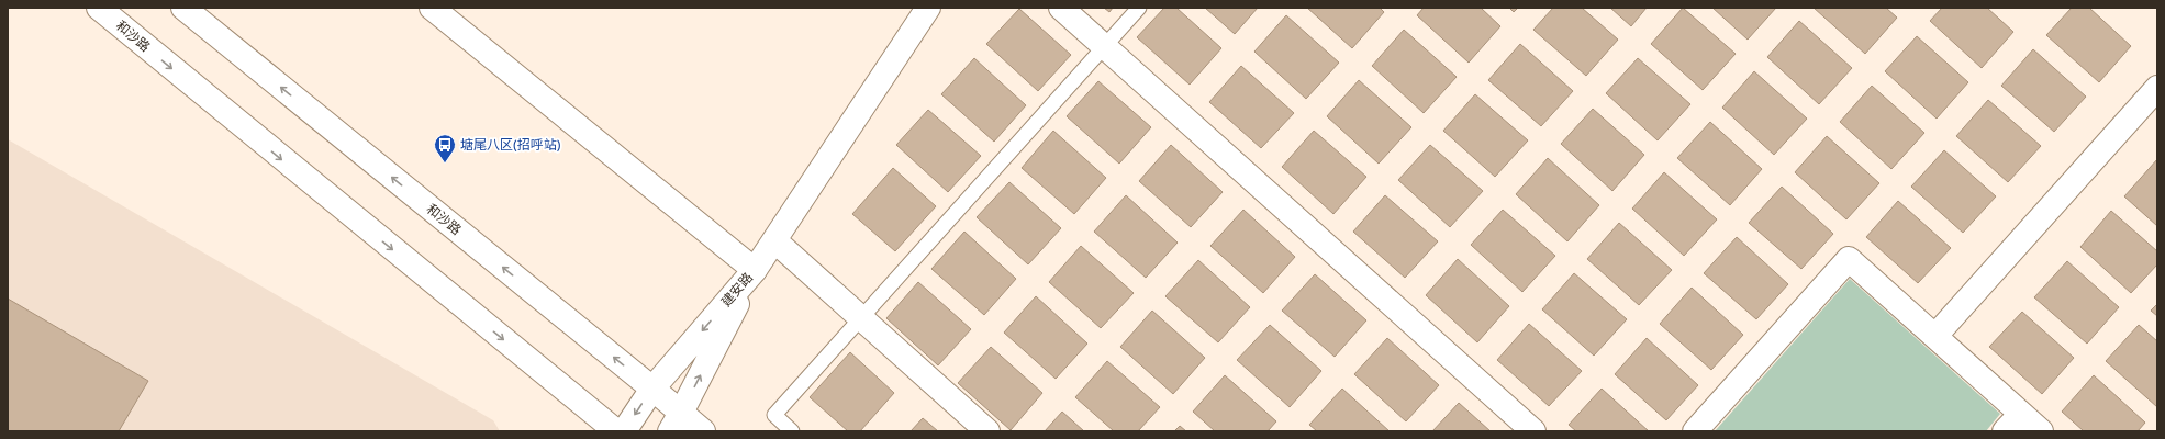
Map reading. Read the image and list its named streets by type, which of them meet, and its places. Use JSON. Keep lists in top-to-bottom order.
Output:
{
  "streets": {
    "street": ["和沙路", "建安路"]
  },
  "crossings": [
    ["和沙路", "建安路"]
  ],
  "places": {
    "bus stop": ["塘尾八区(招呼站)"]
  }
}
